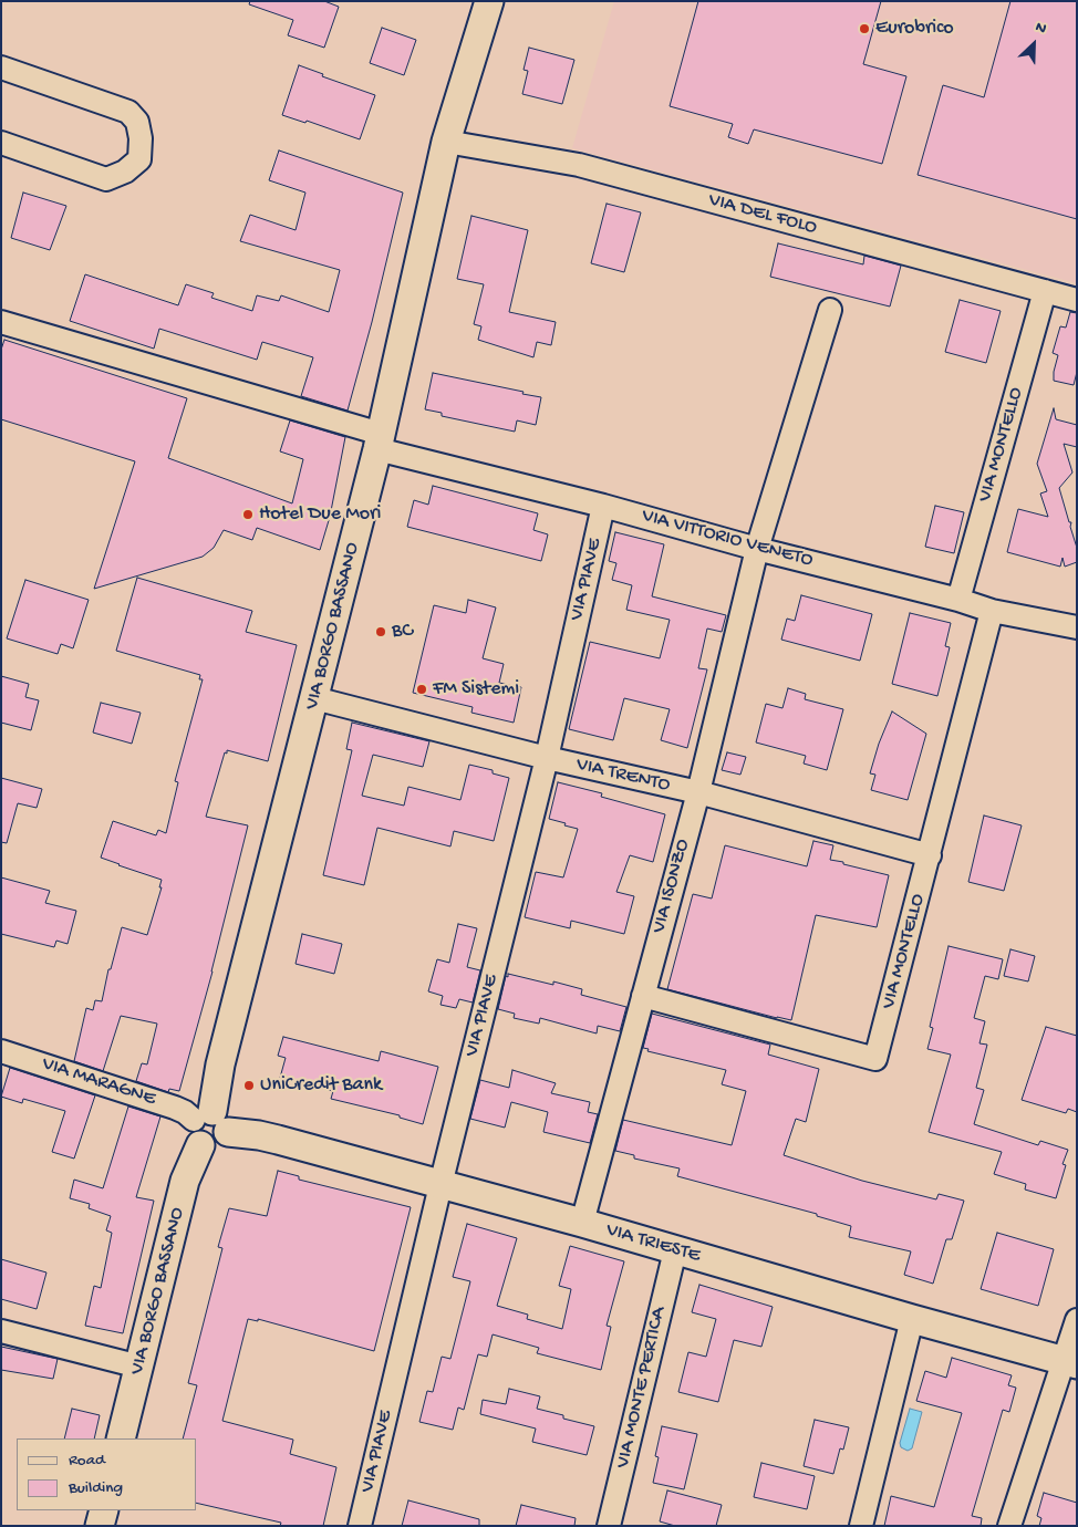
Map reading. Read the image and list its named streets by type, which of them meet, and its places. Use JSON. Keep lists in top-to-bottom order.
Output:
{
  "streets": {
    "street": [
      "VIA DEL FOLO",
      "VIA MONTELLO",
      "VIA VITTORIO VENETO",
      "VIA PIAVE",
      "VIA BORGO BASSANO",
      "VIA TRENTO",
      "VIA ISONZO",
      "VIA MARAGNE",
      "VIA TRIESTE",
      "VIA MONTE PERTICA"
    ]
  },
  "crossings": [
    ["VIA DEL FOLO", "VIA MONTELLO"],
    ["VIA DEL FOLO", "VIA BORGO BASSANO"],
    ["VIA MONTELLO", "VIA VITTORIO VENETO"],
    ["VIA MONTELLO", "VIA TRENTO"],
    ["VIA MONTELLO", "VIA ISONZO"],
    ["VIA VITTORIO VENETO", "VIA PIAVE"],
    ["VIA VITTORIO VENETO", "VIA BORGO BASSANO"],
    ["VIA VITTORIO VENETO", "VIA ISONZO"],
    ["VIA PIAVE", "VIA TRENTO"],
    ["VIA PIAVE", "VIA TRIESTE"],
    ["VIA BORGO BASSANO", "VIA TRENTO"],
    ["VIA BORGO BASSANO", "VIA MARAGNE"],
    ["VIA BORGO BASSANO", "VIA TRIESTE"],
    ["VIA TRENTO", "VIA ISONZO"],
    ["VIA ISONZO", "VIA TRIESTE"],
    ["VIA MARAGNE", "VIA TRIESTE"],
    ["VIA TRIESTE", "VIA MONTE PERTICA"]
  ],
  "places": [
    "Eurobrico",
    "Hotel Due Mori",
    "BC",
    "FM Sistemi",
    "UniCredit Bank"
  ],
  "legend": ["Road", "Building"],
  "north": "top right"
}
